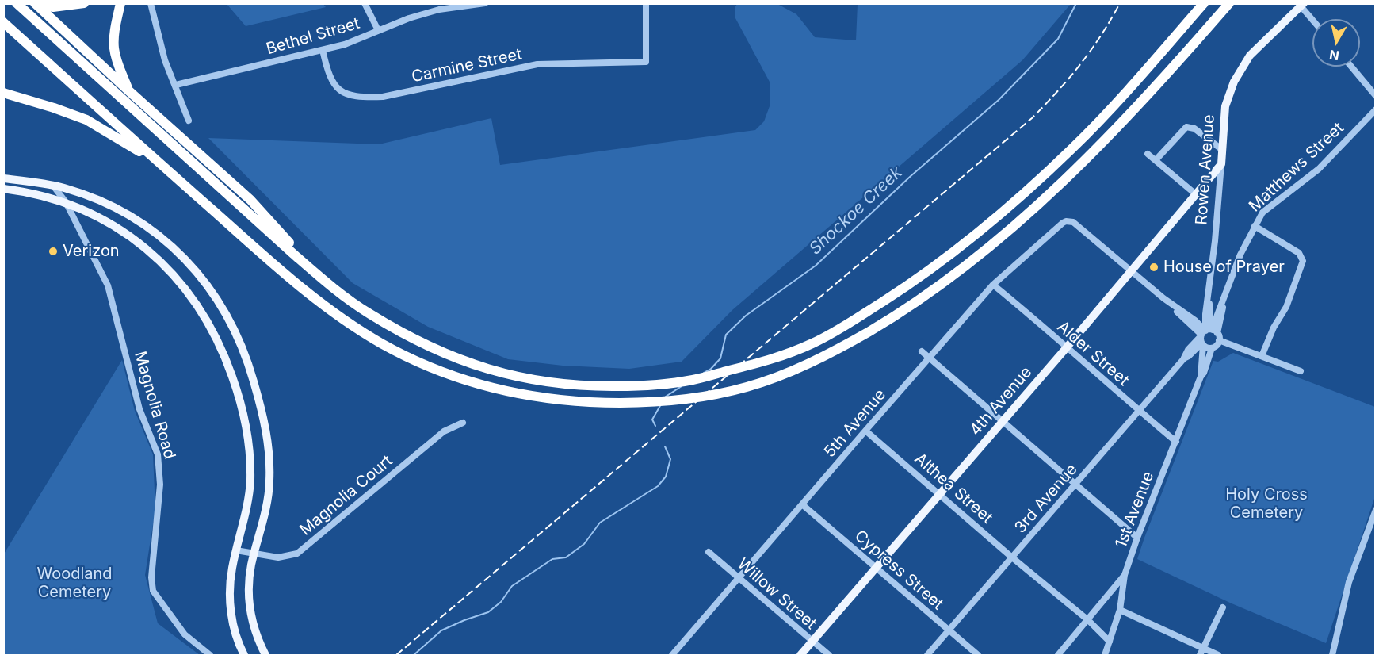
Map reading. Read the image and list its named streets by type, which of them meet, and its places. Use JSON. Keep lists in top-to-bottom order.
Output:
{
  "streets": {
    "main road": ["Rowen Avenue", "4th Avenue"],
    "street": [
      "Bethel Street",
      "Carmine Street",
      "Matthews Street",
      "Alder Street",
      "Magnolia Road",
      "5th Avenue",
      "Althea Street",
      "Magnolia Court",
      "3rd Avenue",
      "1st Avenue",
      "Cypress Street",
      "Willow Street"
    ]
  },
  "crossings": [
    ["Bethel Street", "Carmine Street"],
    ["Matthews Street", "Rowen Avenue"],
    ["Matthews Street", "3rd Avenue"],
    ["Matthews Street", "1st Avenue"],
    ["Rowen Avenue", "4th Avenue"],
    ["Rowen Avenue", "3rd Avenue"],
    ["Rowen Avenue", "1st Avenue"],
    ["Alder Street", "4th Avenue"],
    ["Alder Street", "5th Avenue"],
    ["Alder Street", "3rd Avenue"],
    ["Alder Street", "1st Avenue"],
    ["4th Avenue", "5th Avenue"],
    ["4th Avenue", "Althea Street"],
    ["4th Avenue", "Cypress Street"],
    ["4th Avenue", "Willow Street"],
    ["5th Avenue", "Althea Street"],
    ["5th Avenue", "Cypress Street"],
    ["5th Avenue", "Willow Street"],
    ["Althea Street", "3rd Avenue"],
    ["Althea Street", "1st Avenue"],
    ["3rd Avenue", "1st Avenue"],
    ["3rd Avenue", "Cypress Street"]
  ],
  "water": ["Shockoe Creek"],
  "parks": ["Holy Cross Cemetery", "Woodland Cemetery"],
  "places": ["Verizon", "House of Prayer"],
  "north": "bottom"
}
